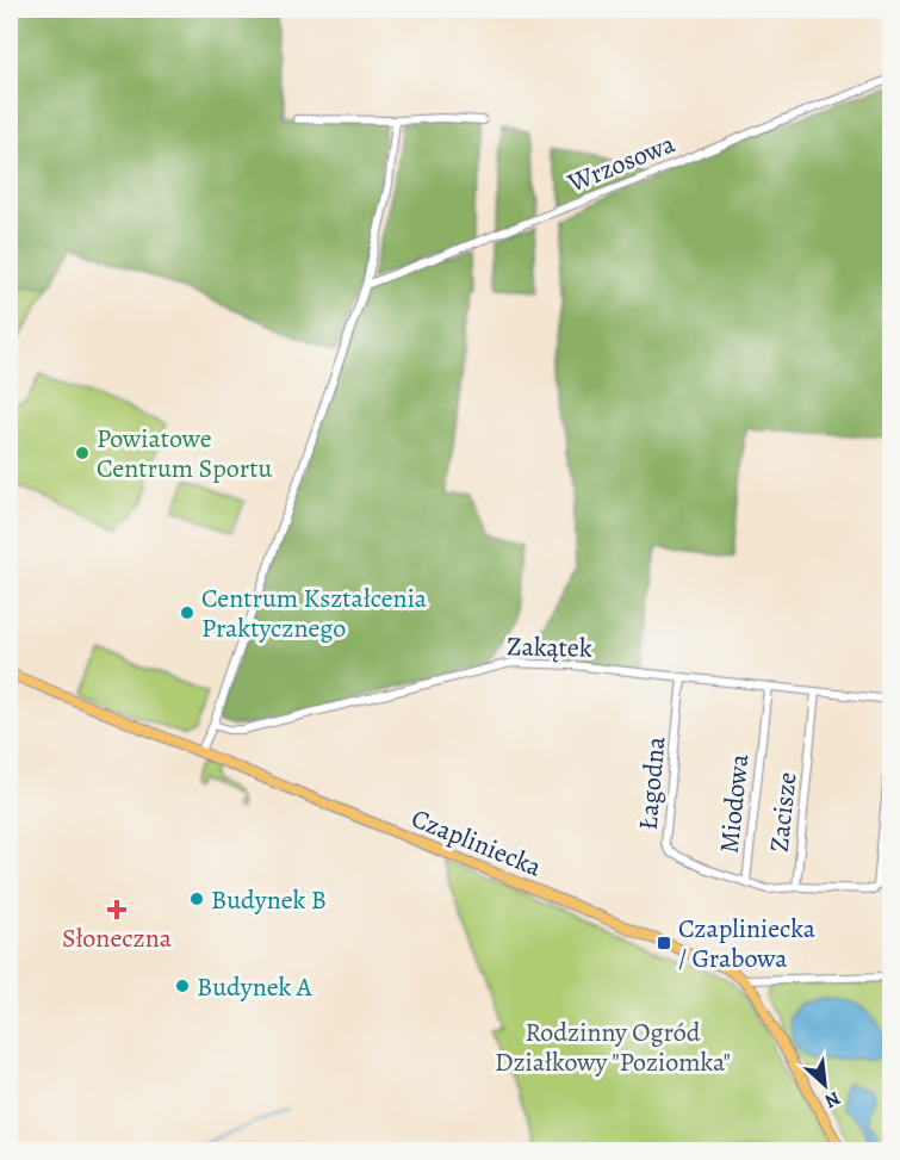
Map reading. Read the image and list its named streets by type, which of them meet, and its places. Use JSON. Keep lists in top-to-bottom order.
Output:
{
  "streets": {
    "main road": ["Czapliniecka"],
    "street": [
      "Wrzosowa",
      "Zakątek",
      "Łagodna",
      "Miodowa",
      "Zacisze"
    ]
  },
  "crossings": [
    ["Zakątek", "Łagodna"],
    ["Zakątek", "Miodowa"],
    ["Zakątek", "Zacisze"],
    ["Łagodna", "Miodowa"],
    ["Miodowa", "Zacisze"]
  ],
  "parks": ["Rodzinny Ogród Działkowy \"Poziomka\""],
  "places": {
    "other": [
      "Powiatowe Centrum Sportu",
      "Centrum Kształcenia Praktycznego",
      "Budynek B",
      "Budynek A"
    ],
    "health": ["Słoneczna"],
    "transit": ["Czapliniecka / Grabowa"]
  },
  "north": "bottom right"
}
